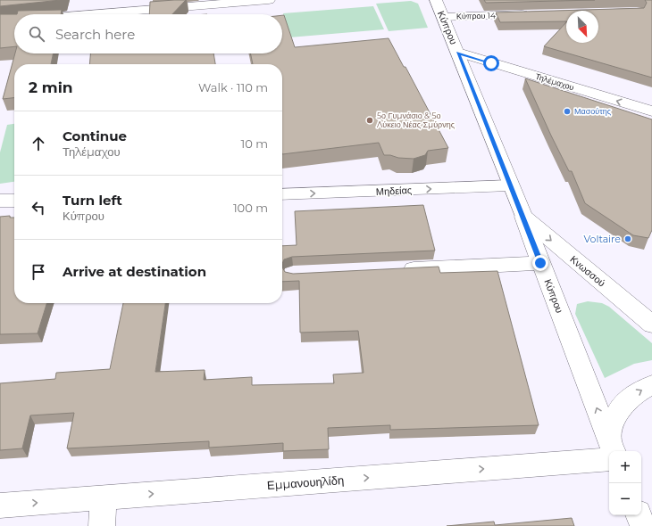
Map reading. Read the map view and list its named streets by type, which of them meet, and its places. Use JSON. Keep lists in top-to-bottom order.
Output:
{
  "streets": {
    "street": [
      "Κύπρου 14",
      "Κύπρου",
      "Τηλέμαχου",
      "Μηδείας",
      "Κνωσσού",
      "Εμμανουηλίδη"
    ]
  },
  "crossings": [
    ["Κύπρου 14", "Κύπρου"],
    ["Κύπρου", "Τηλέμαχου"],
    ["Κύπρου", "Μηδείας"],
    ["Κύπρου", "Κνωσσού"]
  ],
  "one_way": [
    "Κύπρου",
    "Τηλέμαχου",
    "Κνωσσού",
    "Εμμανουηλίδη"
  ],
  "places": ["Μασούτης", "5ο Γυμνάσιο & 5ο Λύκειο Νέας Σμύρνης", "Voltaire"],
  "north": "bottom right",
  "page": {
    "search": "Search here",
    "heading": ["2 min", "Walk · 110 m"],
    "list": [
      ["Continue", "Τηλέμαχου", "10 m"],
      ["Turn left", "Κύπρου", "100 m"],
      "Arrive at destination"
    ],
    "map_buttons": ["+", "−"]
  }
}
